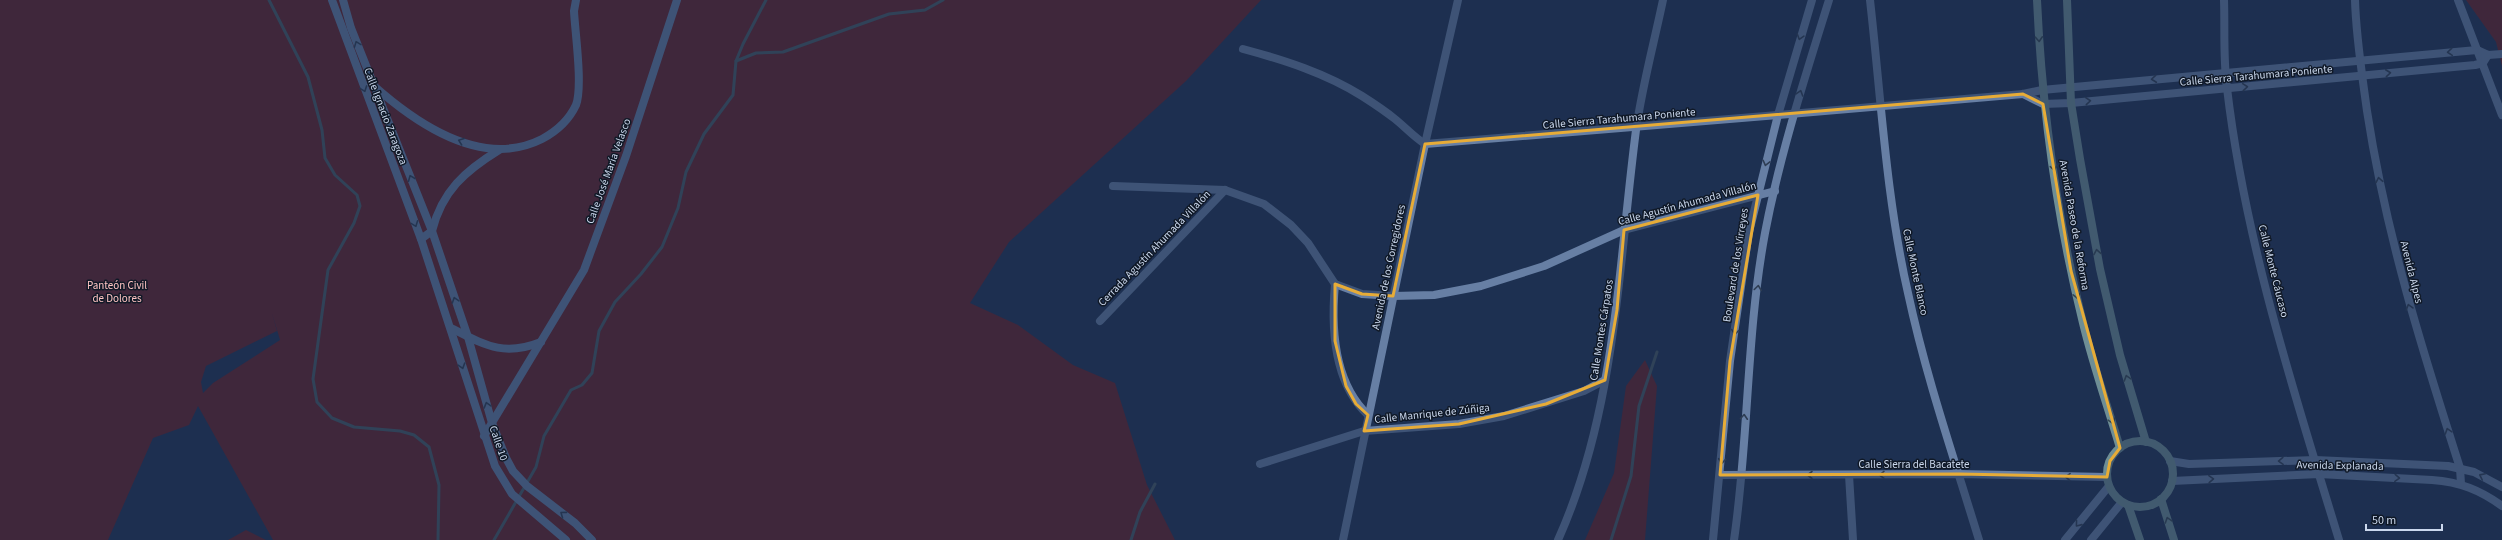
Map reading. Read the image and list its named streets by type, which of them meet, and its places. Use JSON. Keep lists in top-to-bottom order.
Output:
{
  "streets": {
    "main road": ["Avenida Paseo de la Reforma"],
    "street": [
      "Calle Sierra Tarahumara Poniente",
      "Calle Ignacio Zaragoza",
      "Calle José María Velasco",
      "Calle Agustín Ahumada Villalón",
      "Cerrada Agustín Ahumada Villalón",
      "Boulevard de los Virreyes",
      "Avenida de los Corregidores",
      "Calle Monte Cáucaso",
      "Calle Monte Blanco",
      "Avenida Alpes",
      "Calle Montes Cárpatos",
      "Calle Manrique de Zúñiga",
      "Calle 10",
      "Calle Sierra del Bacatete",
      "Avenida Explanada"
    ]
  },
  "crossings": [
    ["Calle Sierra Tarahumara Poniente", "Avenida Paseo de la Reforma"],
    ["Calle Sierra Tarahumara Poniente", "Boulevard de los Virreyes"],
    ["Calle Sierra Tarahumara Poniente", "Avenida de los Corregidores"],
    ["Calle Sierra Tarahumara Poniente", "Calle Monte Cáucaso"],
    ["Calle Sierra Tarahumara Poniente", "Calle Monte Blanco"],
    ["Calle Sierra Tarahumara Poniente", "Avenida Alpes"],
    ["Calle Sierra Tarahumara Poniente", "Calle Montes Cárpatos"],
    ["Calle Ignacio Zaragoza", "Calle 10"],
    ["Calle José María Velasco", "Calle 10"],
    ["Calle Agustín Ahumada Villalón", "Boulevard de los Virreyes"],
    ["Calle Agustín Ahumada Villalón", "Avenida de los Corregidores"],
    ["Calle Agustín Ahumada Villalón", "Calle Montes Cárpatos"],
    ["Avenida Paseo de la Reforma", "Calle Sierra del Bacatete"],
    ["Avenida Paseo de la Reforma", "Avenida Explanada"],
    ["Boulevard de los Virreyes", "Calle Sierra del Bacatete"],
    ["Avenida de los Corregidores", "Calle Manrique de Zúñiga"],
    ["Calle Monte Cáucaso", "Avenida Explanada"],
    ["Calle Monte Blanco", "Calle Sierra del Bacatete"],
    ["Avenida Alpes", "Avenida Explanada"],
    ["Calle Montes Cárpatos", "Calle Manrique de Zúñiga"],
    ["Calle Sierra del Bacatete", "Avenida Explanada"]
  ],
  "one_way": ["Avenida Alpes", "Calle Sierra del Bacatete"],
  "parks": ["Panteón Civil de Dolores"],
  "scale_bar": "50 m"
}
